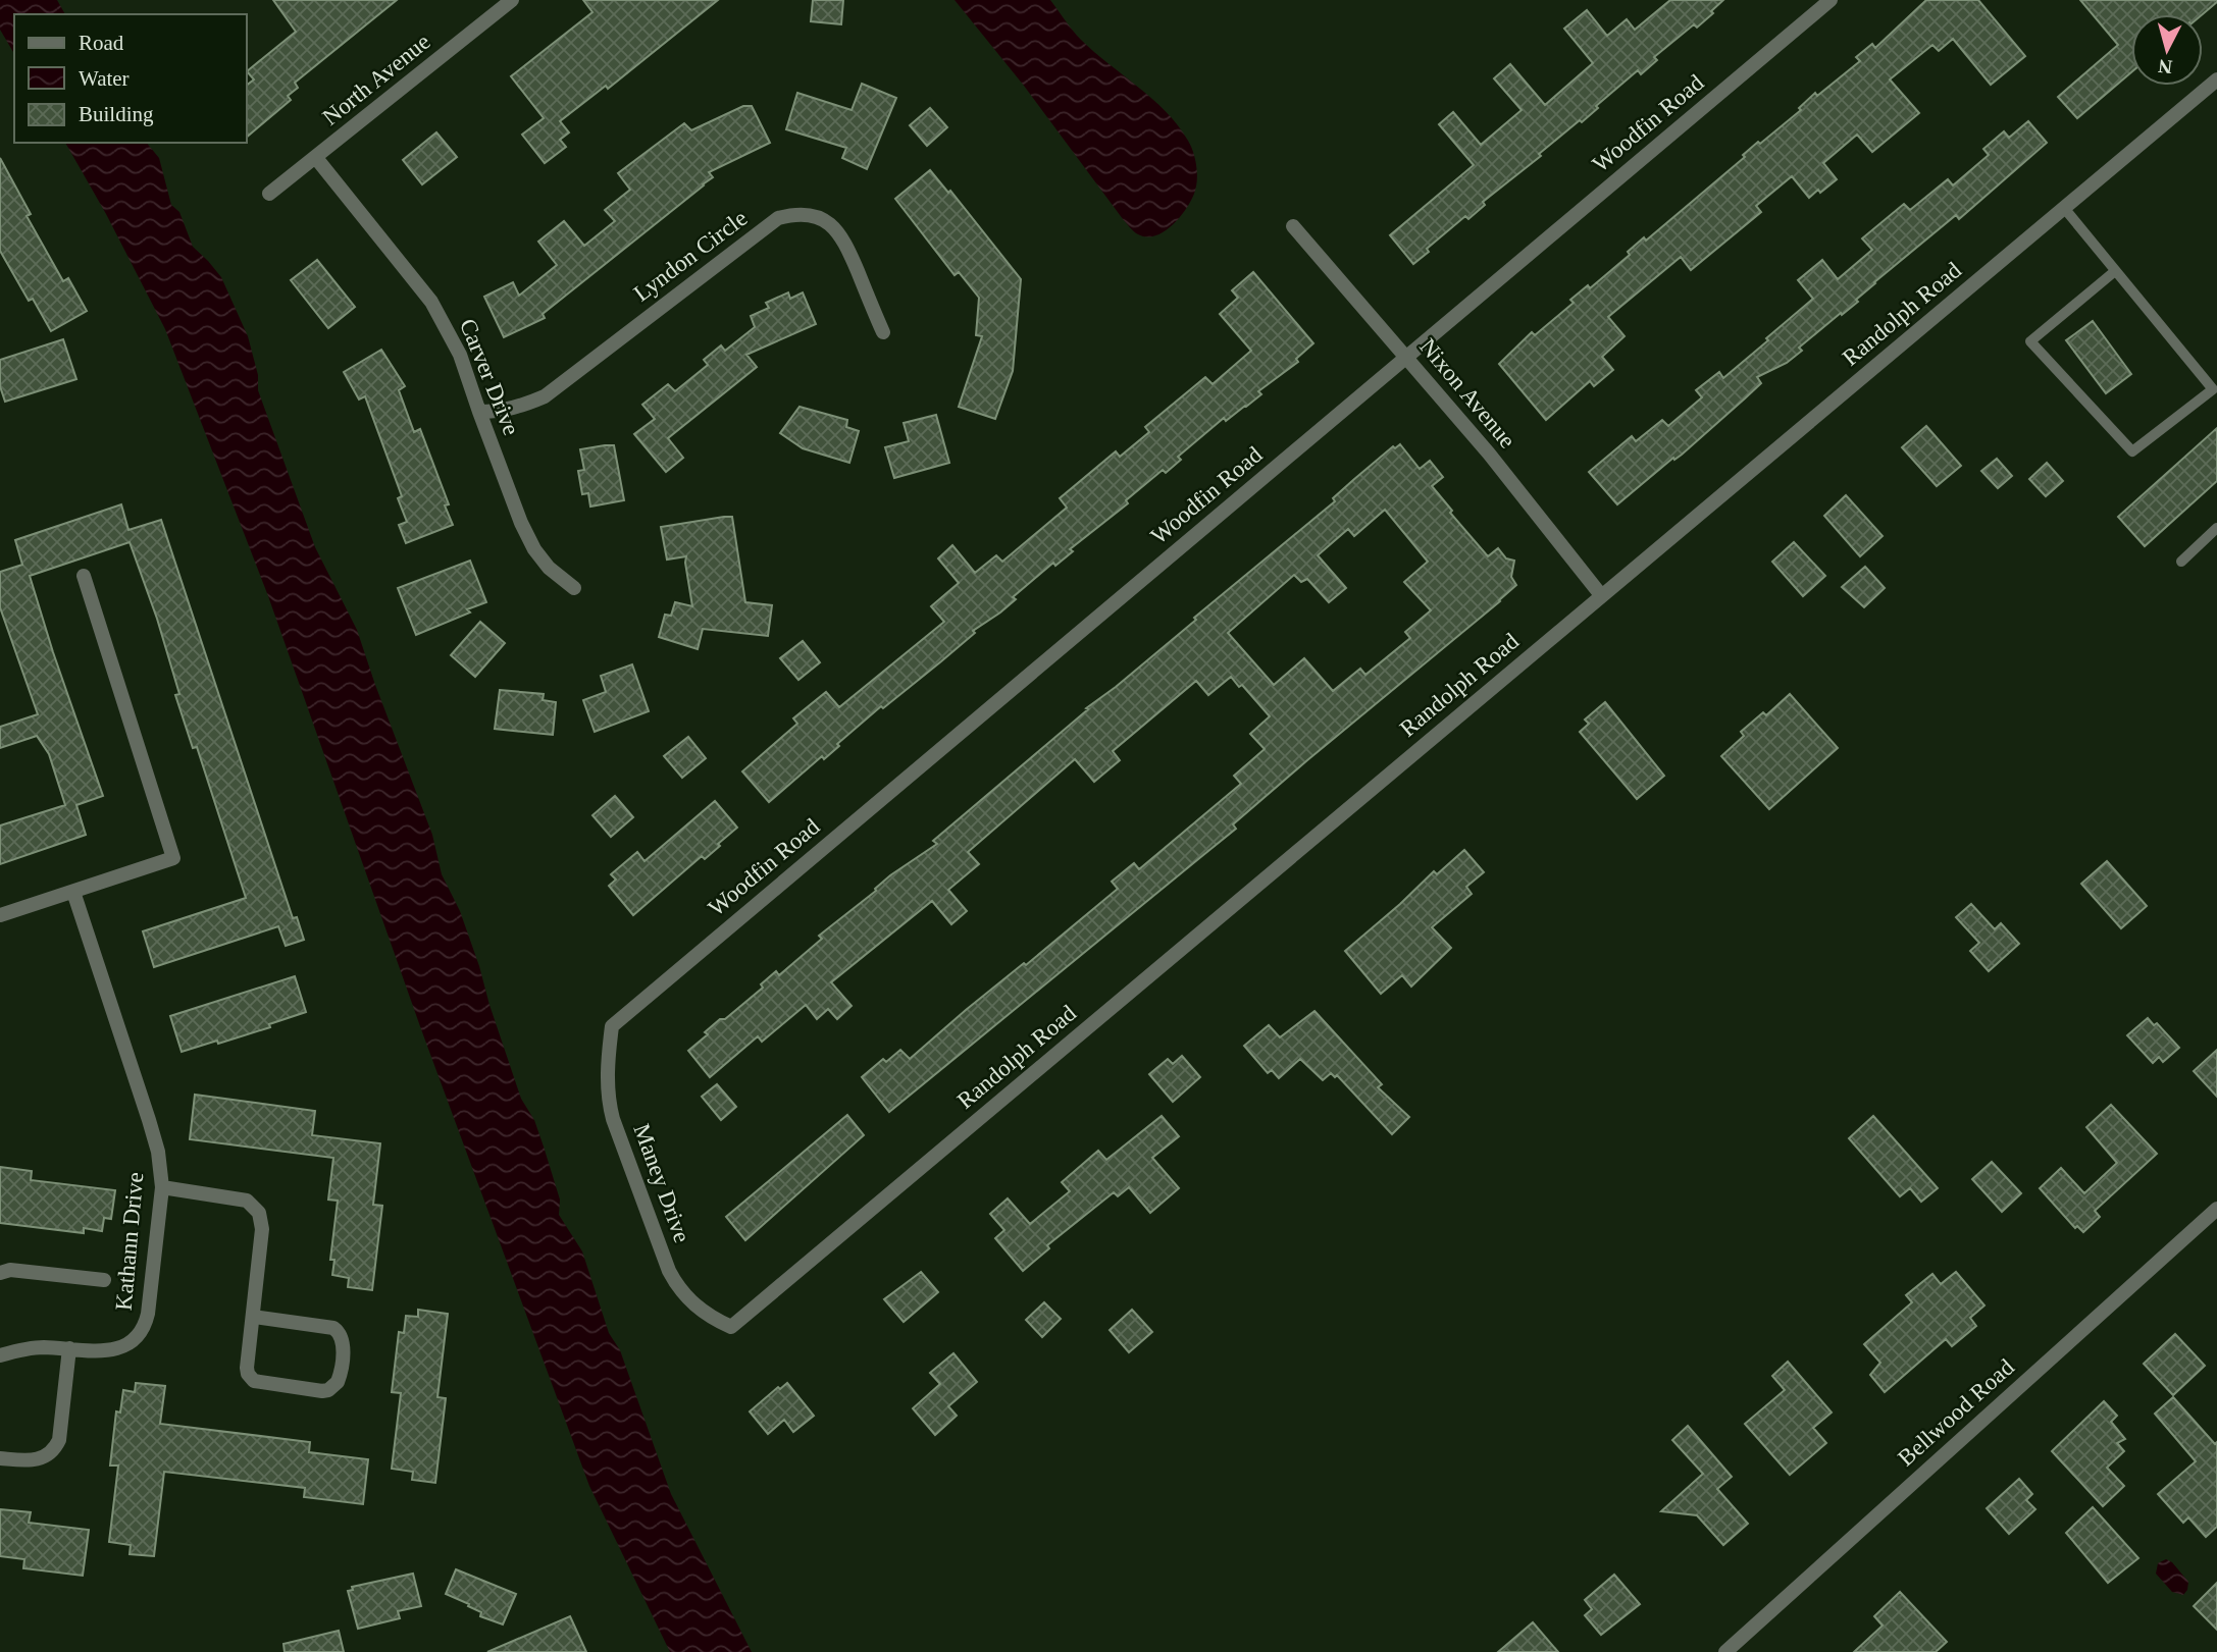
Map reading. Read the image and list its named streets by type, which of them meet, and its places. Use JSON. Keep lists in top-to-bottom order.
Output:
{
  "streets": {
    "street": [
      "North Avenue",
      "Woodfin Road",
      "Lyndon Circle",
      "Randolph Road",
      "Carver Drive",
      "Nixon Avenue",
      "Maney Drive",
      "Kathann Drive",
      "Bellwood Road"
    ]
  },
  "crossings": [
    ["North Avenue", "Carver Drive"],
    ["Woodfin Road", "Nixon Avenue"],
    ["Woodfin Road", "Maney Drive"],
    ["Lyndon Circle", "Carver Drive"],
    ["Randolph Road", "Nixon Avenue"],
    ["Randolph Road", "Maney Drive"]
  ],
  "legend": ["Road", "Water", "Building"],
  "north": "bottom"
}
